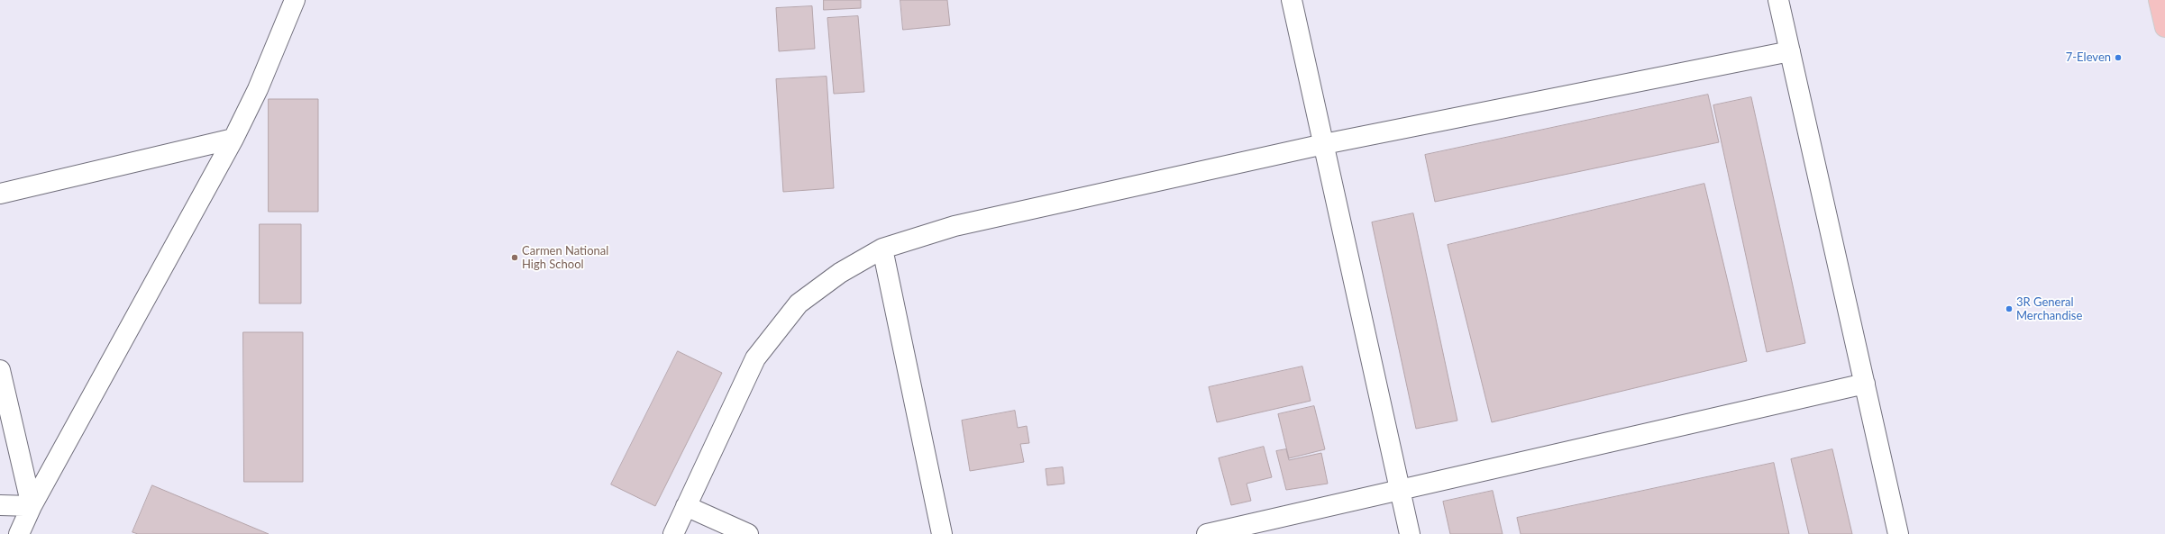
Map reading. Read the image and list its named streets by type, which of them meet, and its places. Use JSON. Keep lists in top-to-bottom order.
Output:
{
  "places": ["7-Eleven", "Carmen National High School", "3R General Merchandise"]
}
